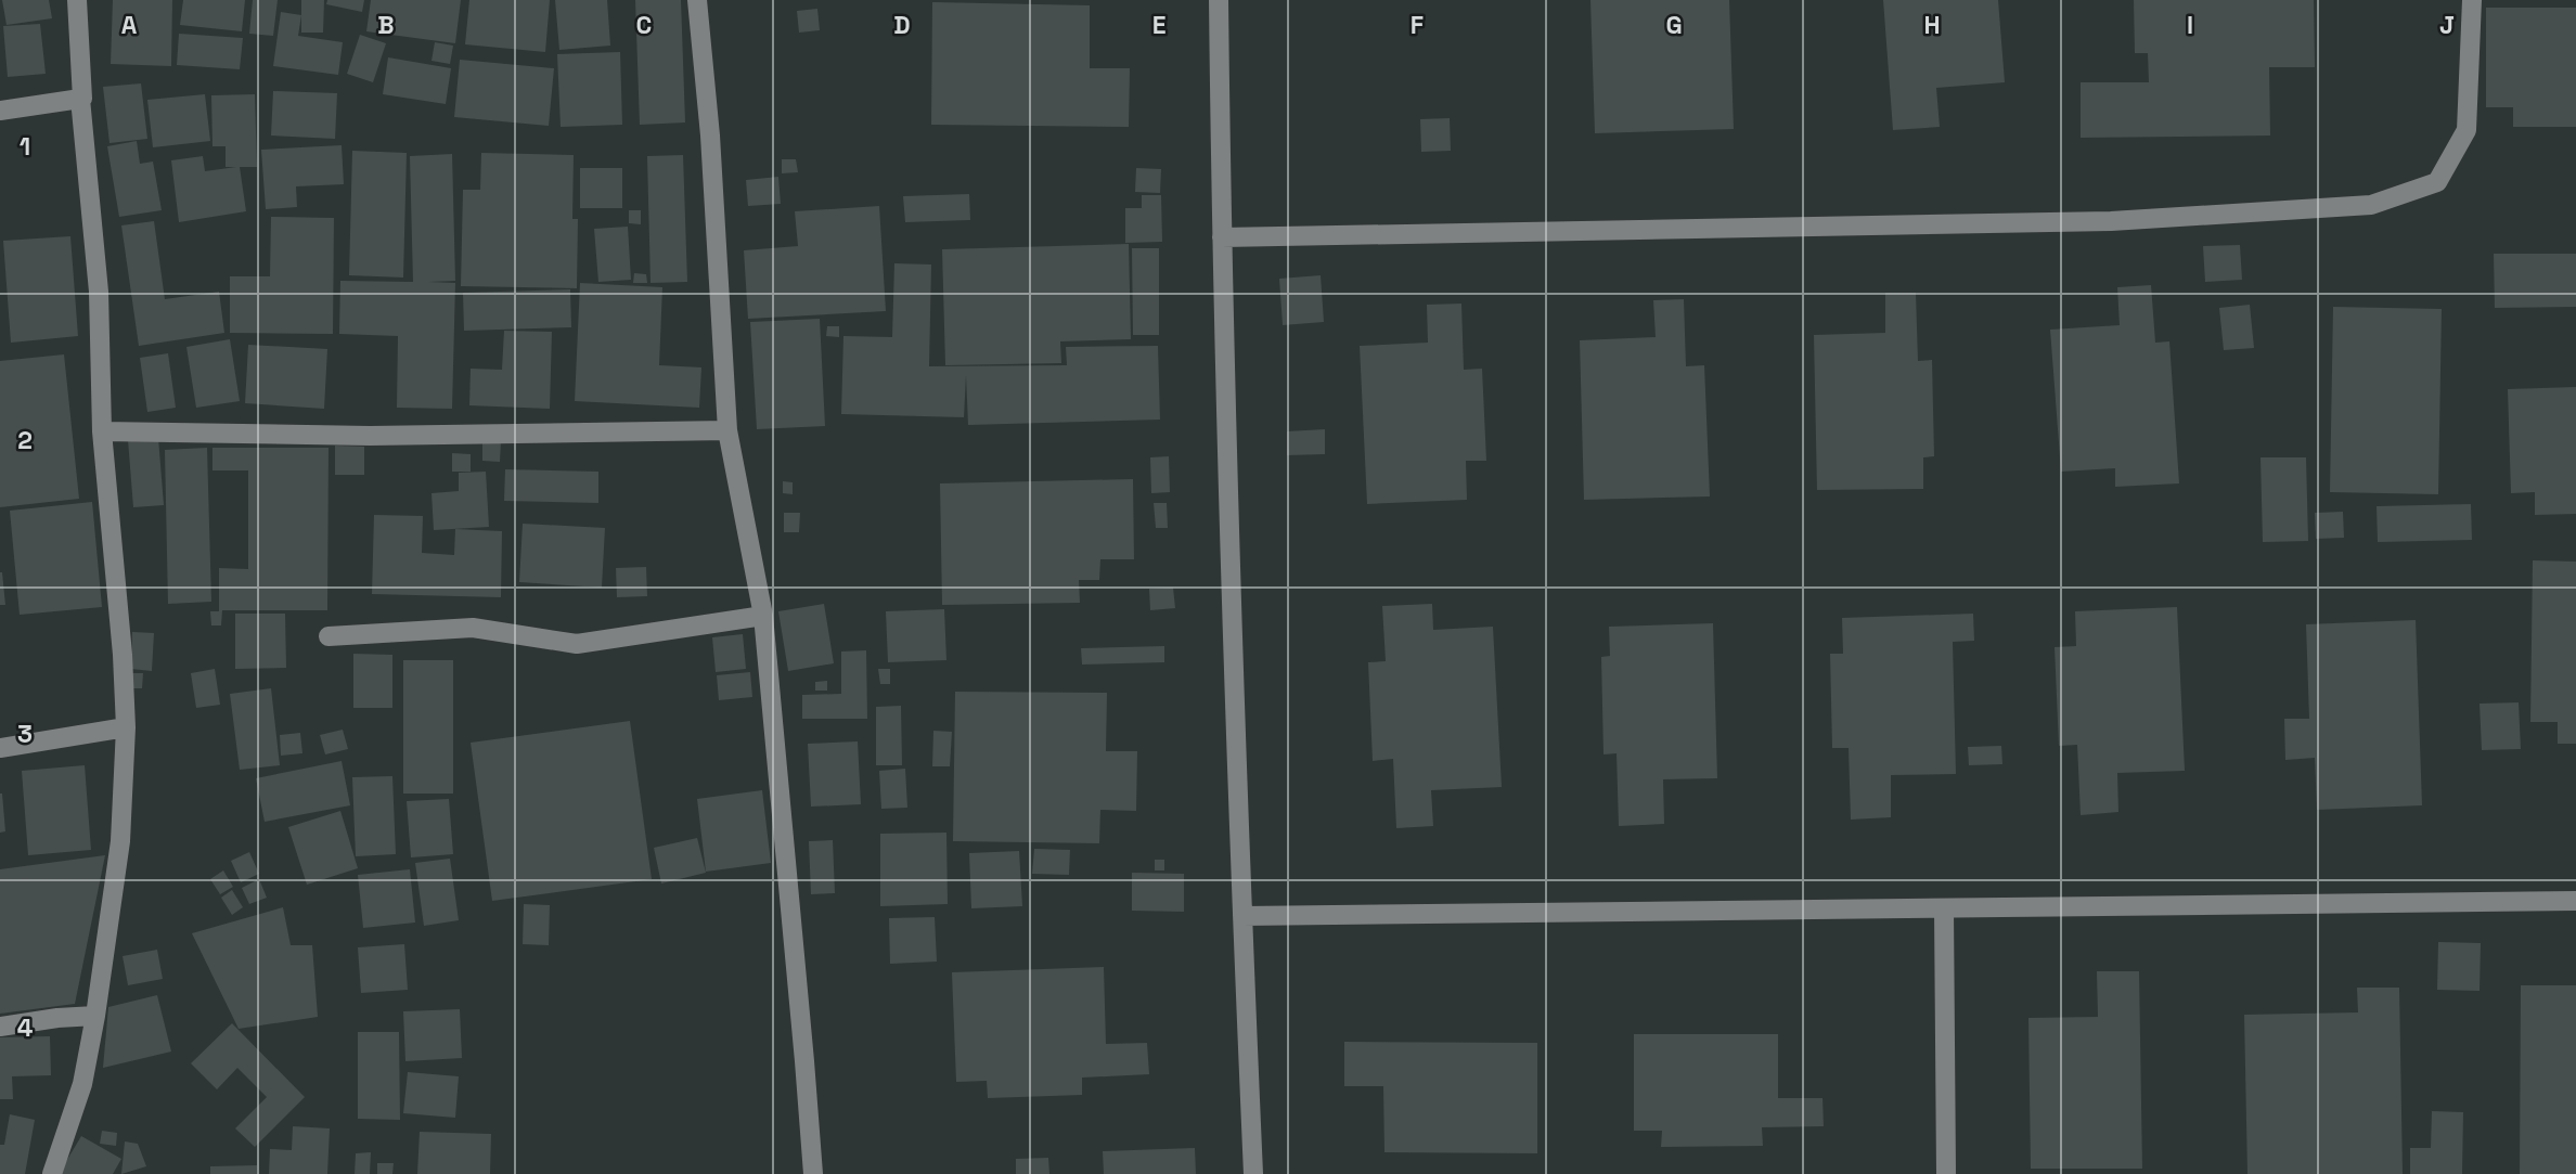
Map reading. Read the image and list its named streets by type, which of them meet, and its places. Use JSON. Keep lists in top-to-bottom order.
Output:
{
  "grid": {
    "columns": [
      "A",
      "B",
      "C",
      "D",
      "E",
      "F",
      "G",
      "H",
      "I",
      "J"
    ],
    "rows": [
      "1",
      "2",
      "3",
      "4"
    ]
  }
}
